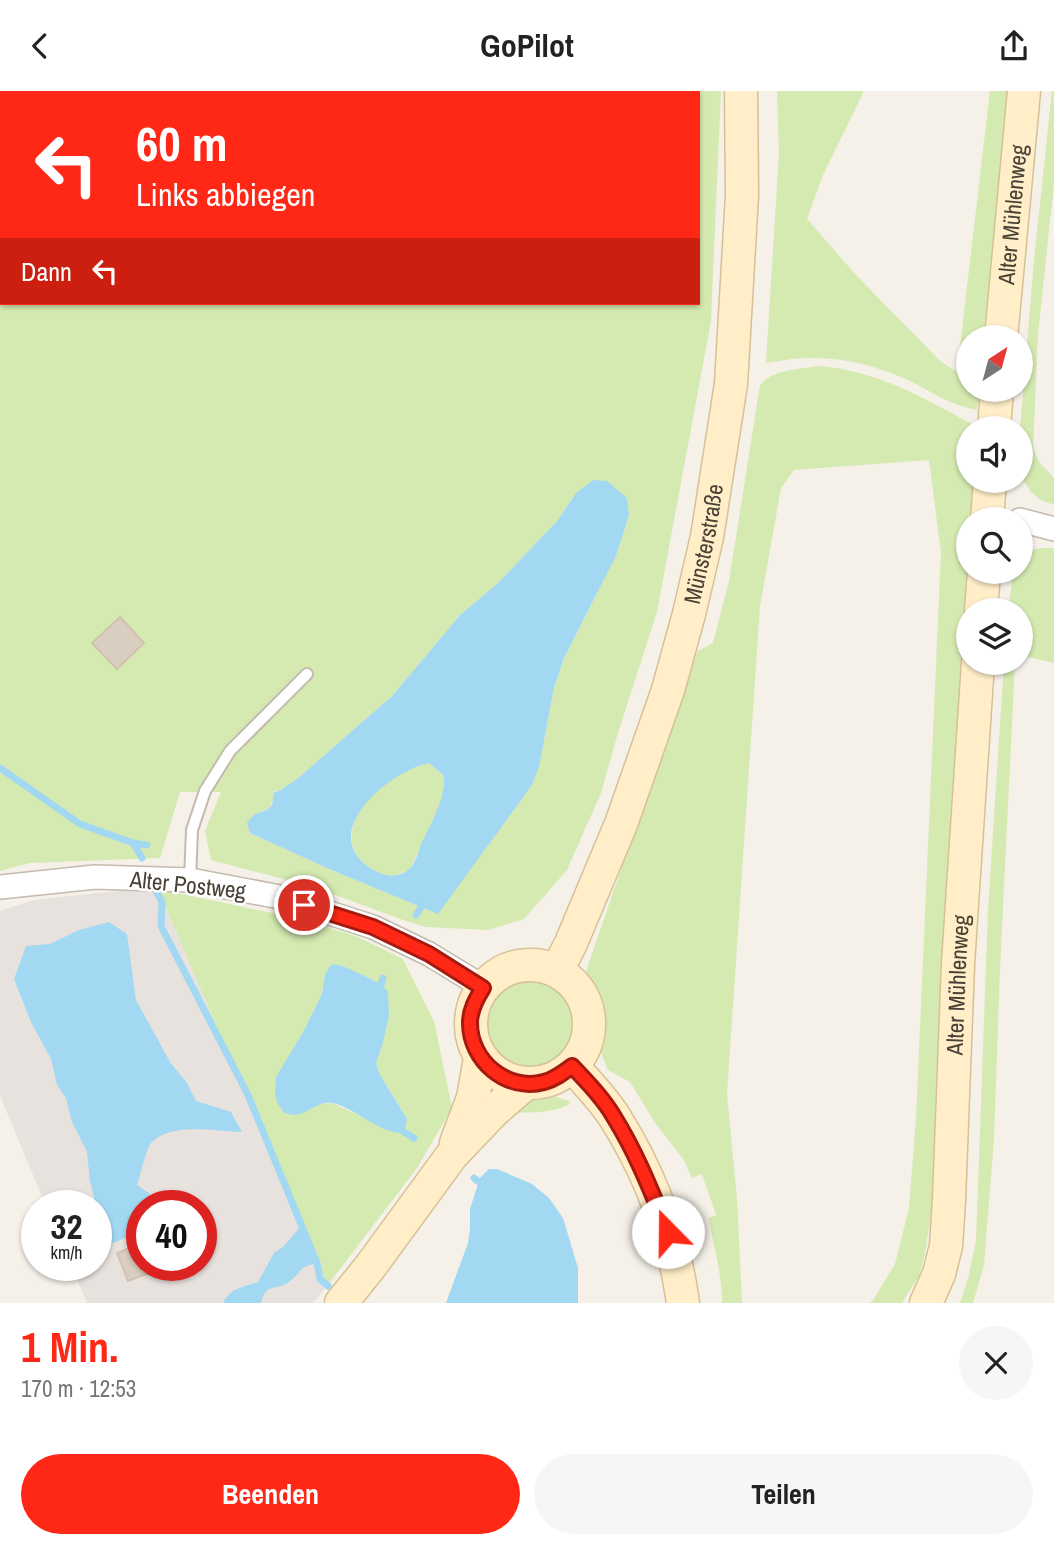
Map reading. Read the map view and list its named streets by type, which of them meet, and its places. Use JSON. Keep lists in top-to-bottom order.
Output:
{
  "streets": {
    "main road": ["Alter Mühlenweg", "Münsterstraße"],
    "street": ["Alter Postweg"]
  },
  "crossings": [
    ["Münsterstraße", "Alter Postweg"]
  ],
  "north": "top right",
  "page": {
    "header": "GoPilot",
    "turn": ["60 m", "Links abbiegen"],
    "then": "Dann",
    "speed": "32 km/h",
    "limit": "40",
    "heading": ["1 Min.", "170 m · 12:53"],
    "buttons": ["Beenden", "Teilen"]
  }
}
